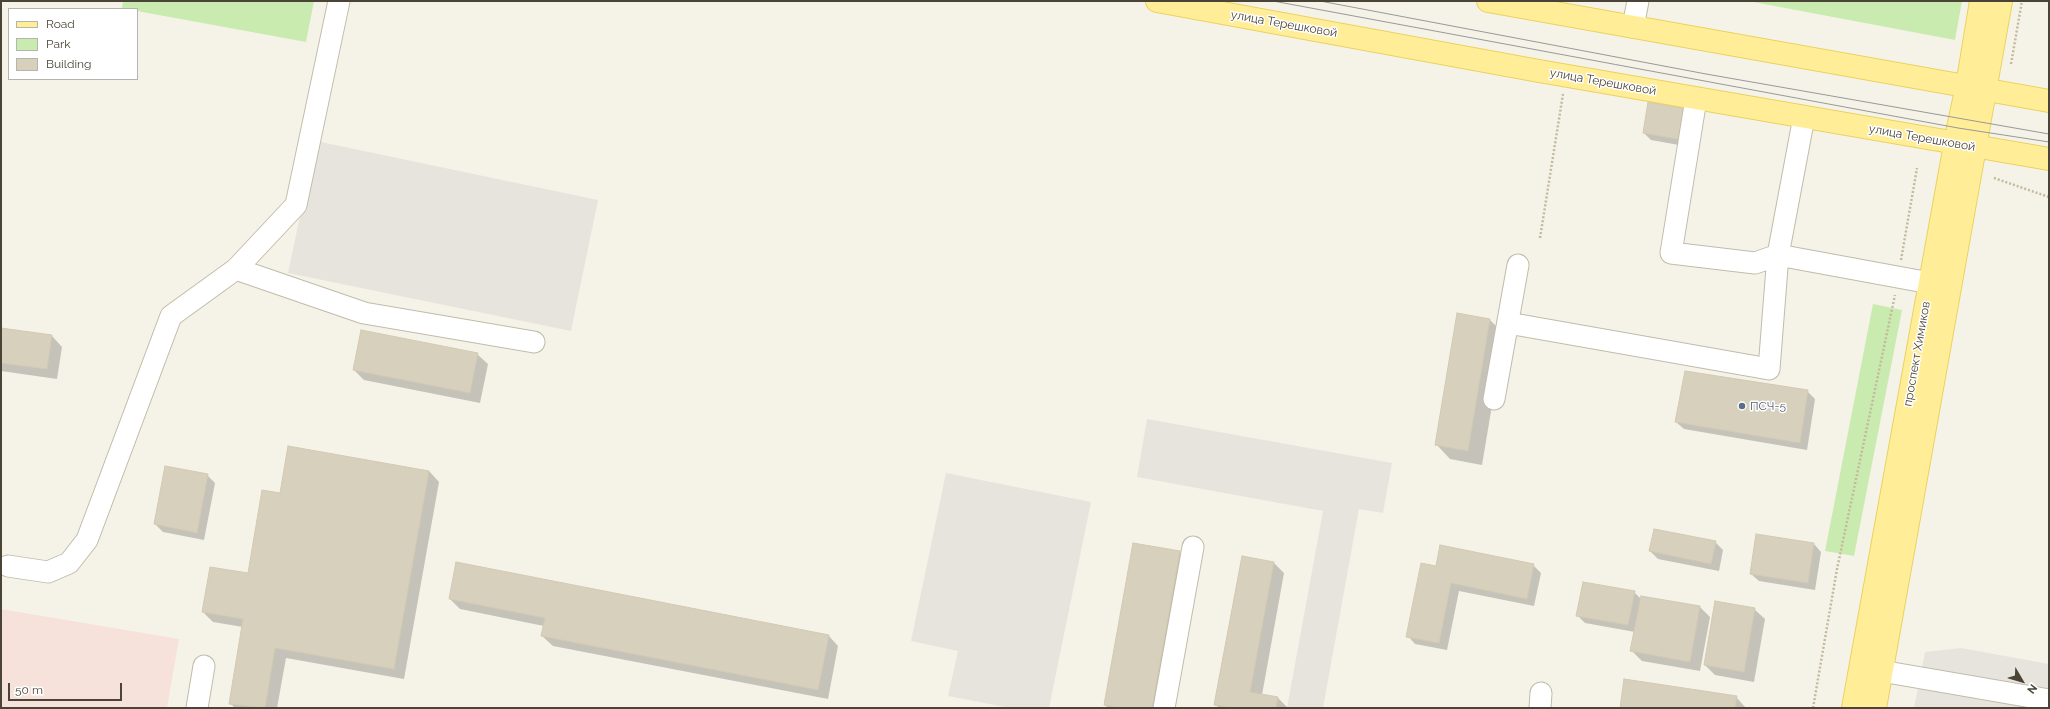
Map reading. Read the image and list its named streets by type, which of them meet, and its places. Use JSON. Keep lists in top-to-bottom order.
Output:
{
  "streets": {
    "main road": ["улица Терешковой", "проспект Химиков"]
  },
  "crossings": [
    ["улица Терешковой", "проспект Химиков"]
  ],
  "places": ["ПСЧ-5"],
  "legend": ["Road", "Park", "Building"],
  "scale_bar": "50 m",
  "north": "bottom right"
}
